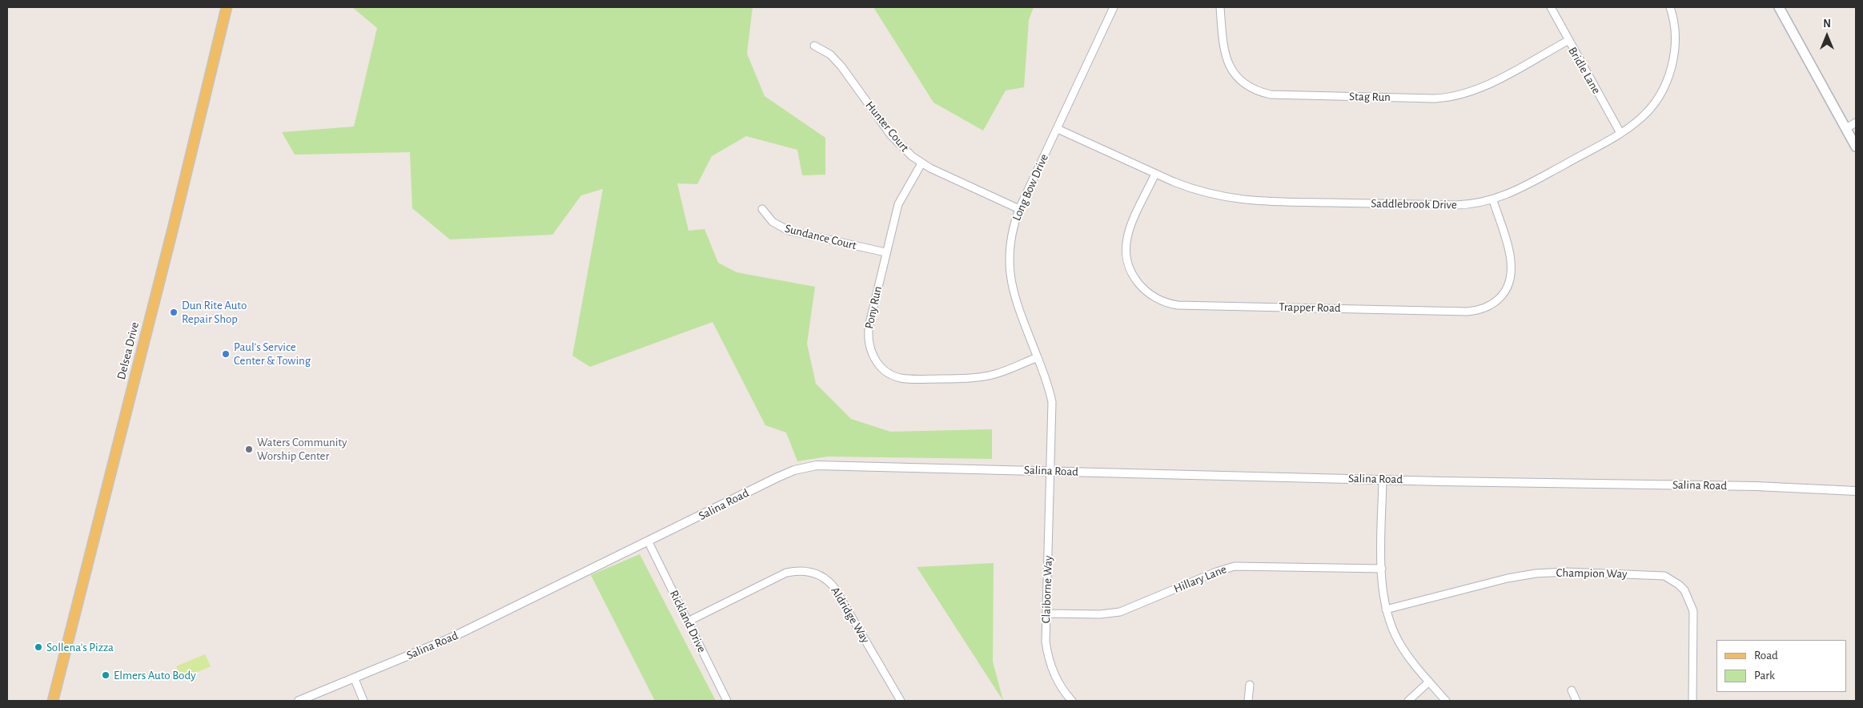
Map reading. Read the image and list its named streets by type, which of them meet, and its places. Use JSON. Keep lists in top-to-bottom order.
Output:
{
  "streets": {
    "main road": ["Delsea Drive"],
    "street": [
      "Bridle Lane",
      "Stag Run",
      "Hunter Court",
      "Long Bow Drive",
      "Saddlebrook Drive",
      "Sundance Court",
      "Pony Run",
      "Trapper Road",
      "Salina Road",
      "Champion Way",
      "Hillary Lane",
      "Claiborne Way",
      "Aldridge Way",
      "Rickland Drive"
    ]
  },
  "crossings": [
    ["Bridle Lane", "Stag Run"],
    ["Bridle Lane", "Saddlebrook Drive"],
    ["Hunter Court", "Long Bow Drive"],
    ["Hunter Court", "Pony Run"],
    ["Long Bow Drive", "Saddlebrook Drive"],
    ["Long Bow Drive", "Pony Run"],
    ["Long Bow Drive", "Salina Road"],
    ["Long Bow Drive", "Claiborne Way"],
    ["Saddlebrook Drive", "Trapper Road"],
    ["Sundance Court", "Pony Run"],
    ["Salina Road", "Claiborne Way"],
    ["Salina Road", "Rickland Drive"],
    ["Hillary Lane", "Claiborne Way"],
    ["Aldridge Way", "Rickland Drive"]
  ],
  "places": [
    "Dun Rite Auto Repair Shop",
    "Paul's Service Center & Towing",
    "Waters Community Worship Center",
    "Sollena's Pizza",
    "Elmers Auto Body"
  ],
  "legend": ["Road", "Park"],
  "north": "top"
}
